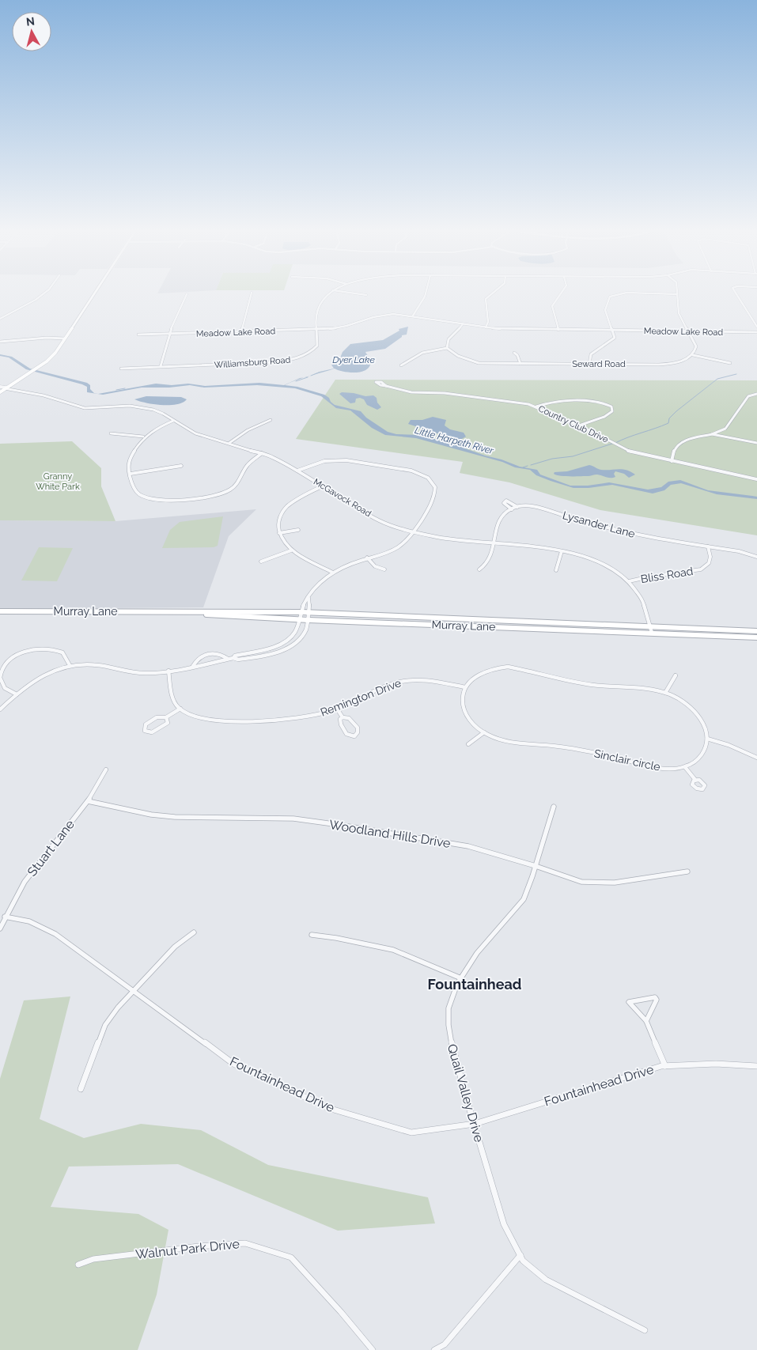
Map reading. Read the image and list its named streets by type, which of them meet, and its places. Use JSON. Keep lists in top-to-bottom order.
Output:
{
  "streets": {
    "main road": ["Murray Lane"],
    "street": [
      "Meadow Lake Road",
      "Williamsburg Road",
      "Seward Road",
      "Country Club Drive",
      "McGavock Road",
      "Lysander Lane",
      "Bliss Road",
      "Remington Drive",
      "Sinclair circle",
      "Woodland Hills Drive",
      "Stuart Lane",
      "Fountainhead Drive",
      "Quail Valley Drive",
      "Walnut Park Drive"
    ]
  },
  "crossings": [
    ["Meadow Lake Road", "Williamsburg Road"],
    ["McGavock Road", "Lysander Lane"],
    ["McGavock Road", "Bliss Road"],
    ["McGavock Road", "Murray Lane"],
    ["Lysander Lane", "Bliss Road"],
    ["Remington Drive", "Sinclair circle"],
    ["Woodland Hills Drive", "Stuart Lane"],
    ["Woodland Hills Drive", "Quail Valley Drive"],
    ["Stuart Lane", "Fountainhead Drive"],
    ["Fountainhead Drive", "Quail Valley Drive"]
  ],
  "districts": ["Fountainhead"],
  "water": ["Dyer Lake", "Little Harpeth River"],
  "parks": ["Granny White Park"],
  "north": "top"
}
